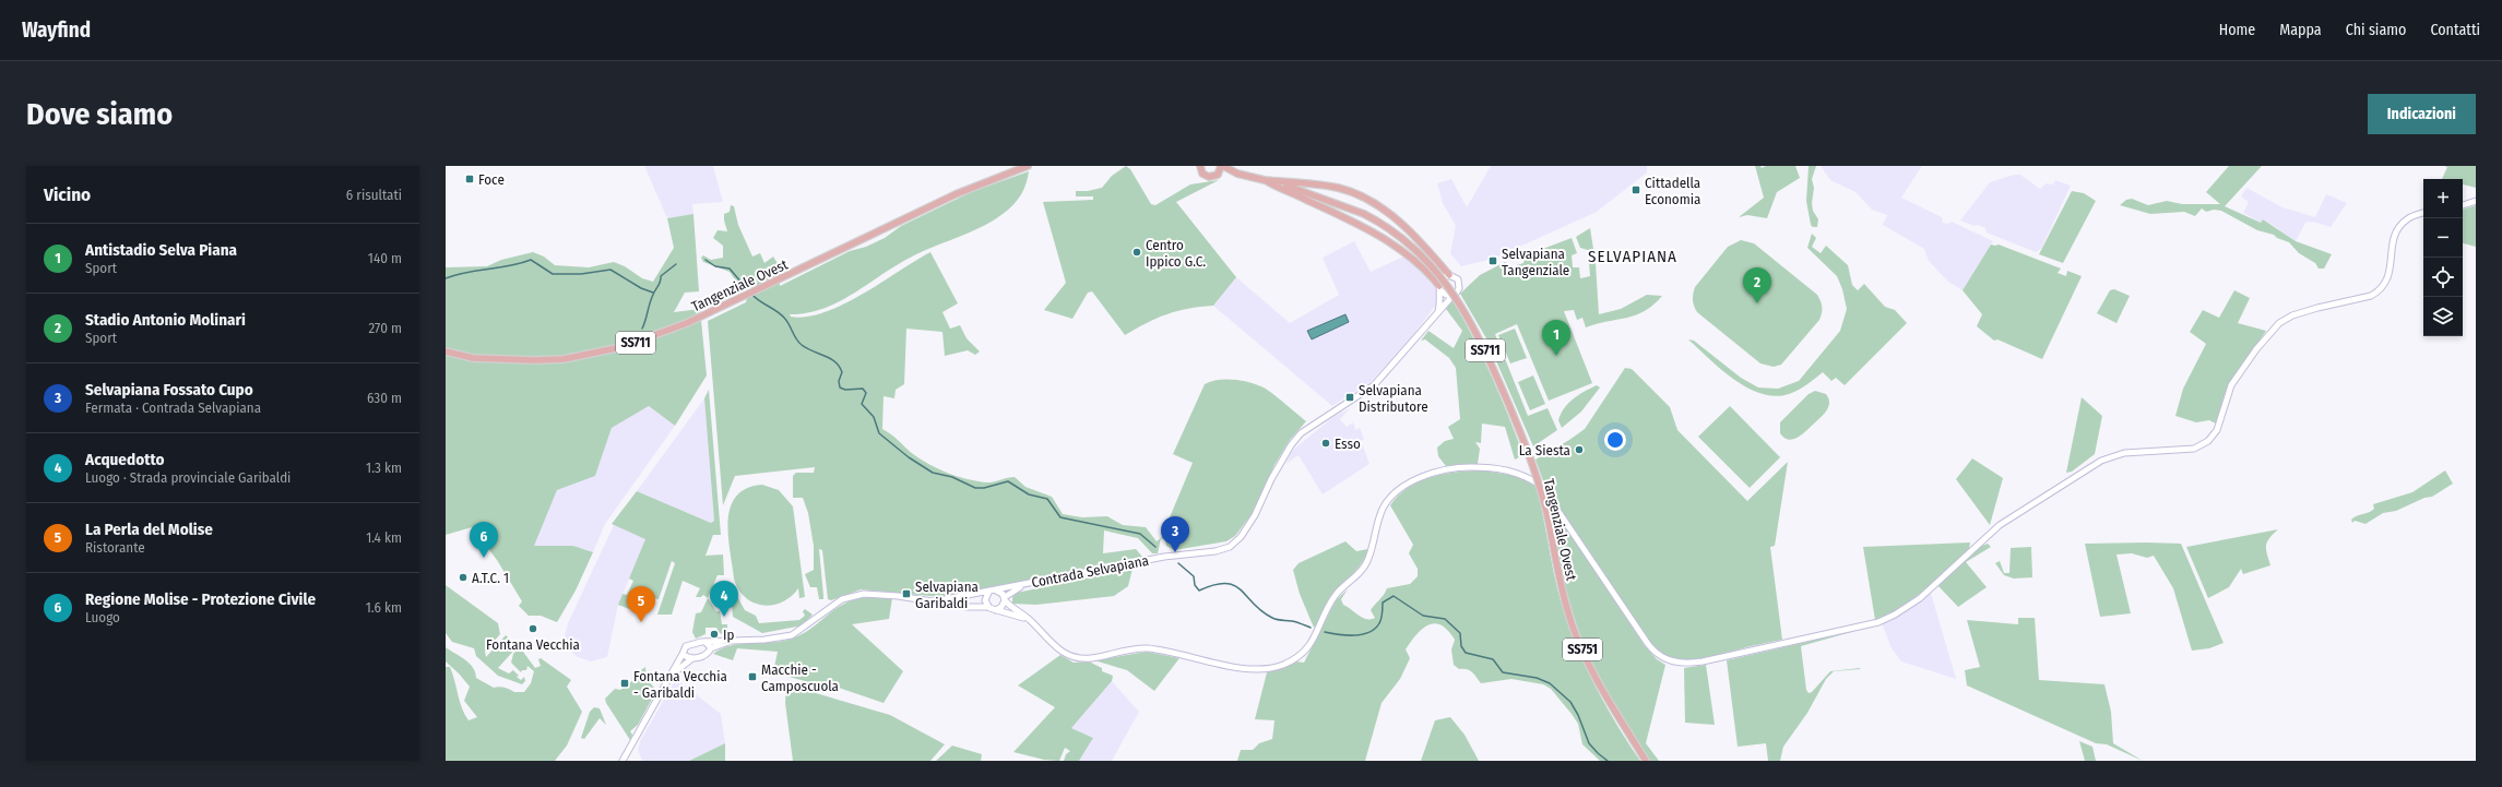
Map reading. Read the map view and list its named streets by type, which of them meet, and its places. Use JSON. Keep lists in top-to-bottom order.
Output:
{
  "streets": {
    "main road": [
      "Tangenziale Ovest",
      "SS711",
      "Contrada Selvapiana",
      "SS751"
    ]
  },
  "districts": ["SELVAPIANA"],
  "places": {
    "transit": [
      "Foce",
      "Cittadella Economia",
      "Selvapiana Tangenziale",
      "Selvapiana Distributore",
      "Selvapiana Garibaldi",
      "Macchie - Camposcuola",
      "Fontana Vecchia - Garibaldi"
    ],
    "other": [
      "Centro Ippico G.C.",
      "Esso",
      "La Siesta",
      "A.T.C. 1",
      "Fontana Vecchia",
      "Ip"
    ]
  },
  "page": {
    "header": "Wayfind",
    "nav": [
      "Home",
      "Mappa",
      "Chi siamo",
      "Contatti"
    ],
    "buttons": "Indicazioni",
    "title": "Dove siamo",
    "heading": ["Vicino", "6 risultati"],
    "map_buttons": ["+", "−"],
    "list": [
      {
        "mark": "1",
        "name": "Antistadio Selva Piana",
        "note": "Sport",
        "value": "140 m"
      },
      {
        "mark": "2",
        "name": "Stadio Antonio Molinari",
        "note": "Sport",
        "value": "270 m"
      },
      {
        "mark": "3",
        "name": "Selvapiana Fossato Cupo",
        "note": "Fermata · Contrada Selvapiana",
        "value": "630 m"
      },
      {
        "mark": "4",
        "name": "Acquedotto",
        "note": "Luogo · Strada provinciale Garibaldi",
        "value": "1.3 km"
      },
      {
        "mark": "5",
        "name": "La Perla del Molise",
        "note": "Ristorante",
        "value": "1.4 km"
      },
      {
        "mark": "6",
        "name": "Regione Molise - Protezione Civile",
        "note": "Luogo",
        "value": "1.6 km"
      }
    ],
    "pins": [
      "2",
      "1",
      "3",
      "6",
      "4",
      "5"
    ]
  }
}
